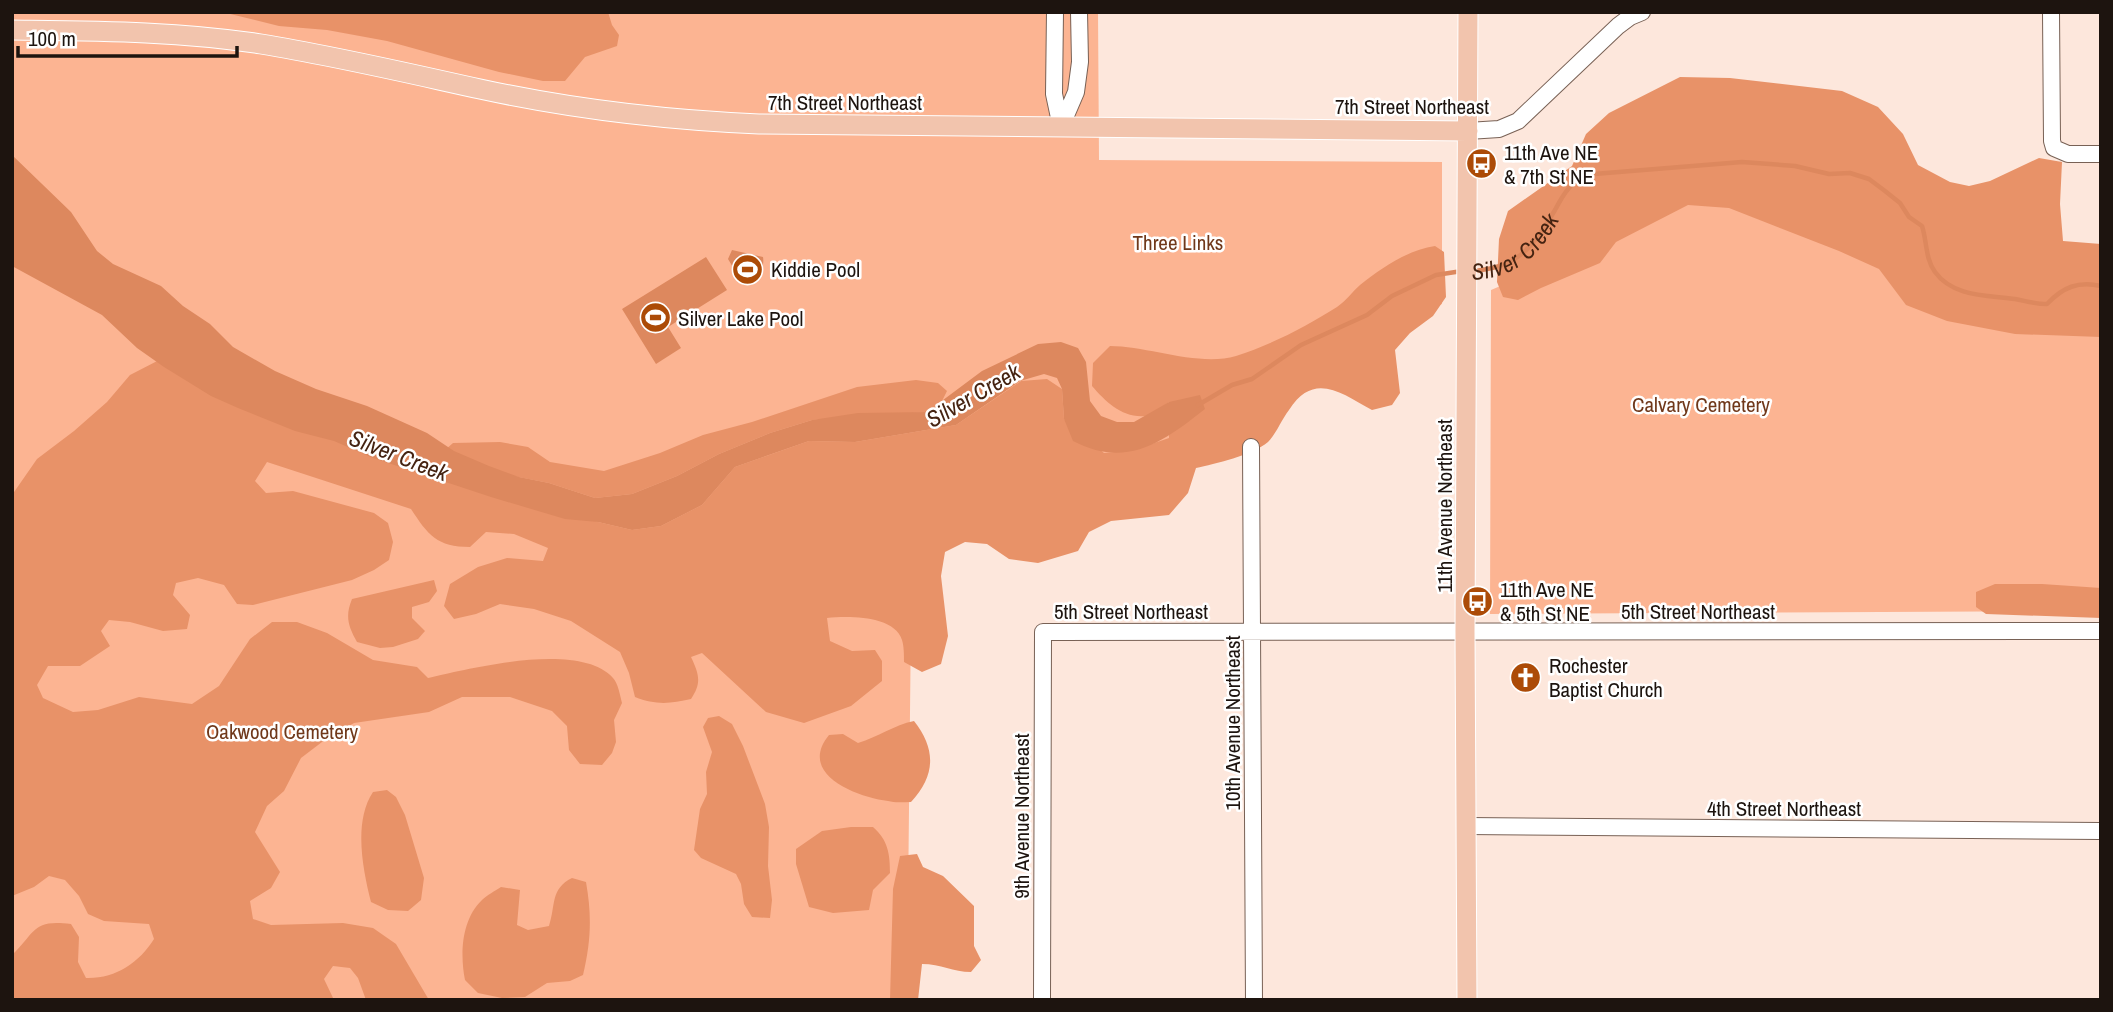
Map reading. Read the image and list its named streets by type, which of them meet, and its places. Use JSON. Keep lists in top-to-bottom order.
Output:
{
  "streets": {
    "main road": ["7th Street Northeast", "11th Avenue Northeast"],
    "street": [
      "5th Street Northeast",
      "10th Avenue Northeast",
      "4th Street Northeast",
      "9th Avenue Northeast"
    ]
  },
  "crossings": [
    ["7th Street Northeast", "11th Avenue Northeast"],
    ["11th Avenue Northeast", "5th Street Northeast"],
    ["11th Avenue Northeast", "4th Street Northeast"],
    ["5th Street Northeast", "10th Avenue Northeast"],
    ["5th Street Northeast", "9th Avenue Northeast"]
  ],
  "water": ["Silver Creek"],
  "parks": ["Three Links", "Calvary Cemetery", "Oakwood Cemetery"],
  "places": {
    "bus stop": ["11th Ave NE & 7th St NE", "11th Ave NE & 5th St NE"],
    "sports": ["Kiddie Pool", "Silver Lake Pool"],
    "church": ["Rochester Baptist Church"]
  },
  "scale_bar": "100 m"
}
